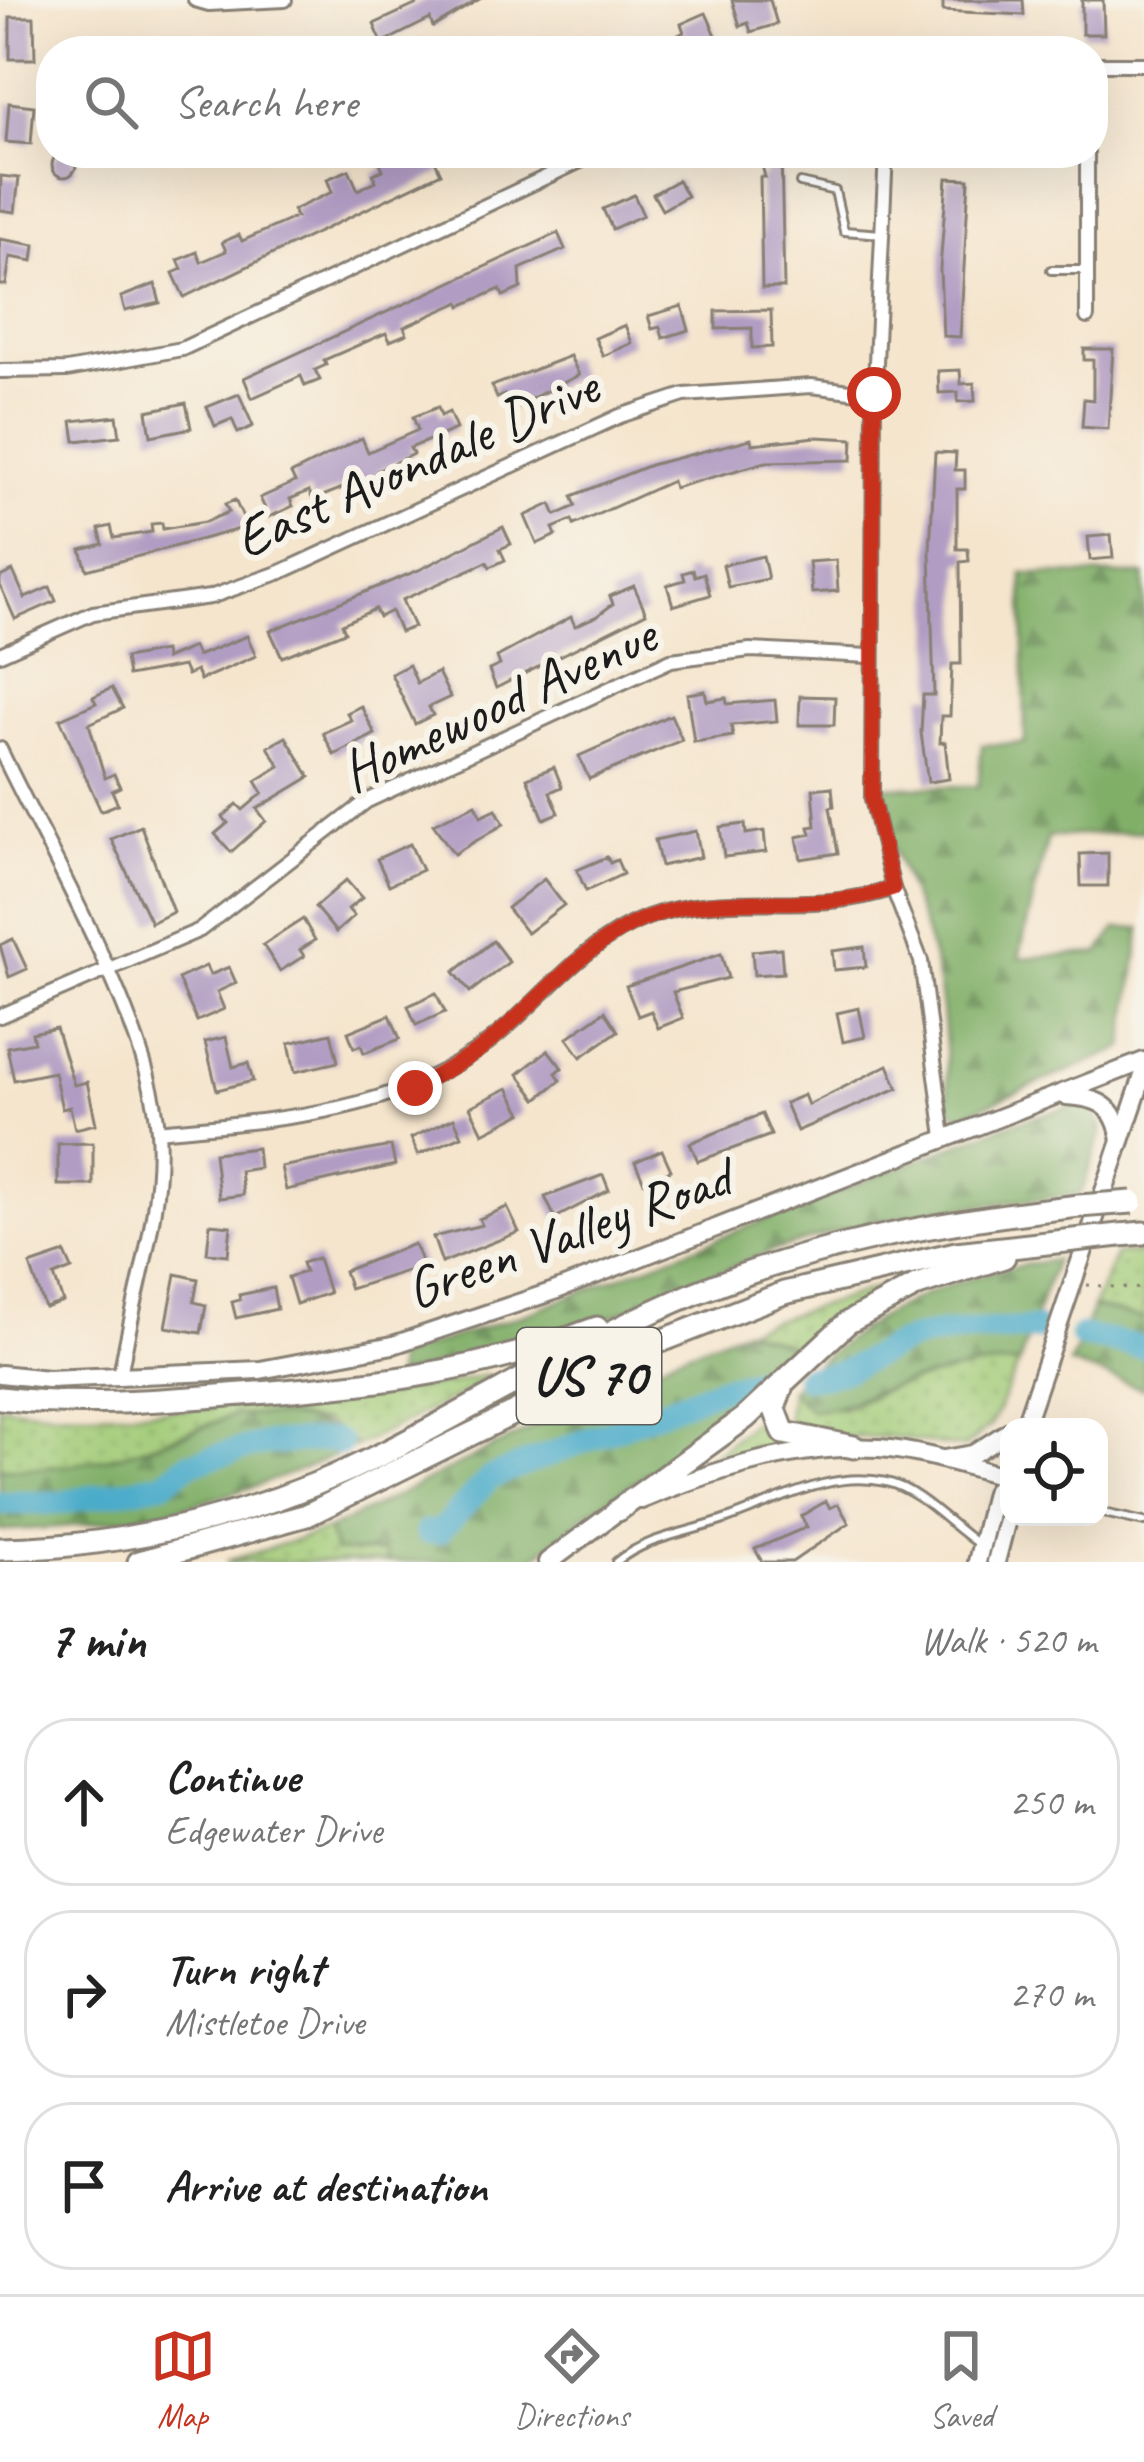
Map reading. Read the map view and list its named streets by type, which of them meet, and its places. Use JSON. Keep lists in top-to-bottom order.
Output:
{
  "streets": {
    "highway": ["US 70"],
    "main road": ["Green Valley Road"],
    "street": ["East Avondale Drive", "Homewood Avenue"]
  },
  "page": {
    "search": "Search here",
    "heading": ["7 min", "Walk · 520 m"],
    "list": [
      ["Continue", "Edgewater Drive", "250 m"],
      ["Turn right", "Mistletoe Drive", "270 m"],
      "Arrive at destination"
    ],
    "nav": ["Map", "Directions", "Saved"]
  }
}
